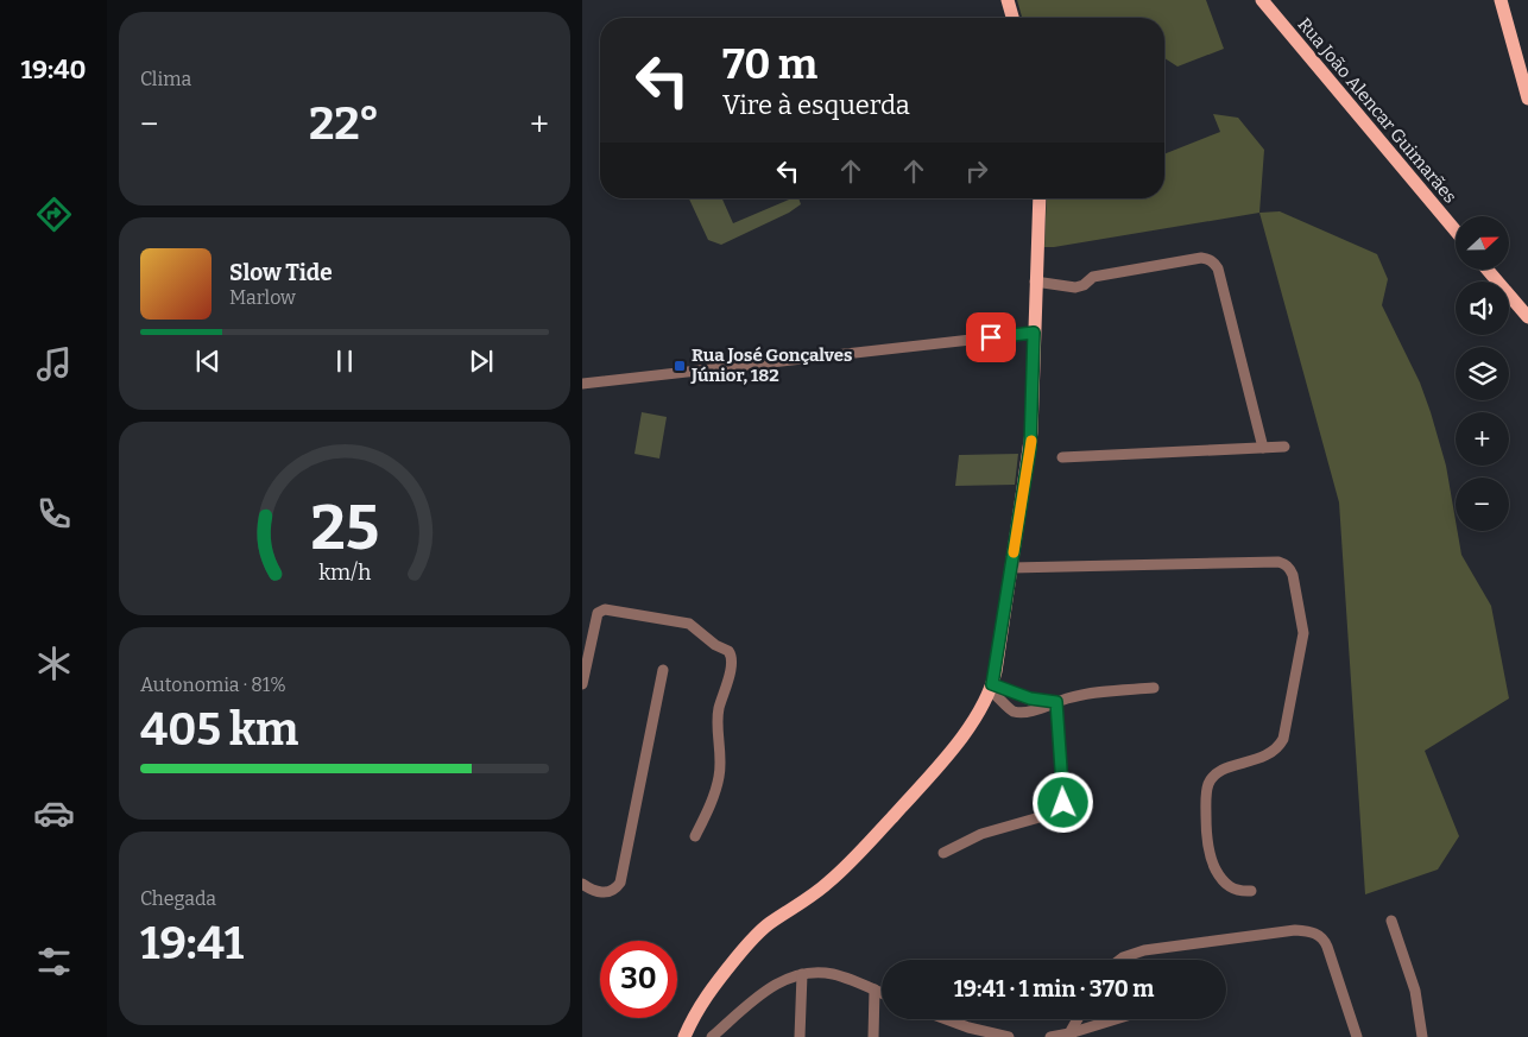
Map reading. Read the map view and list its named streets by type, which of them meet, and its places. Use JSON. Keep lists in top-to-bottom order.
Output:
{
  "streets": {
    "main road": ["Rua João Alencar Guimarães"]
  },
  "places": {
    "transit": ["Rua José Gonçalves Júnior, 182"]
  },
  "north": "right",
  "page": {
    "tabs": "19:40",
    "tile": [
      "Clima",
      ["Autonomia · 81%", "405 km"],
      ["Chegada", "19:41"]
    ],
    "turn": ["70 m", "Vire à esquerda"],
    "heat": ["−", "22°", "+"],
    "map_buttons": ["+", "−"],
    "song": ["Slow Tide", "Marlow"],
    "limit": "30",
    "trip": "19:41 · 1 min · 370 m",
    "gauge": ["25", "km/h"]
  }
}
